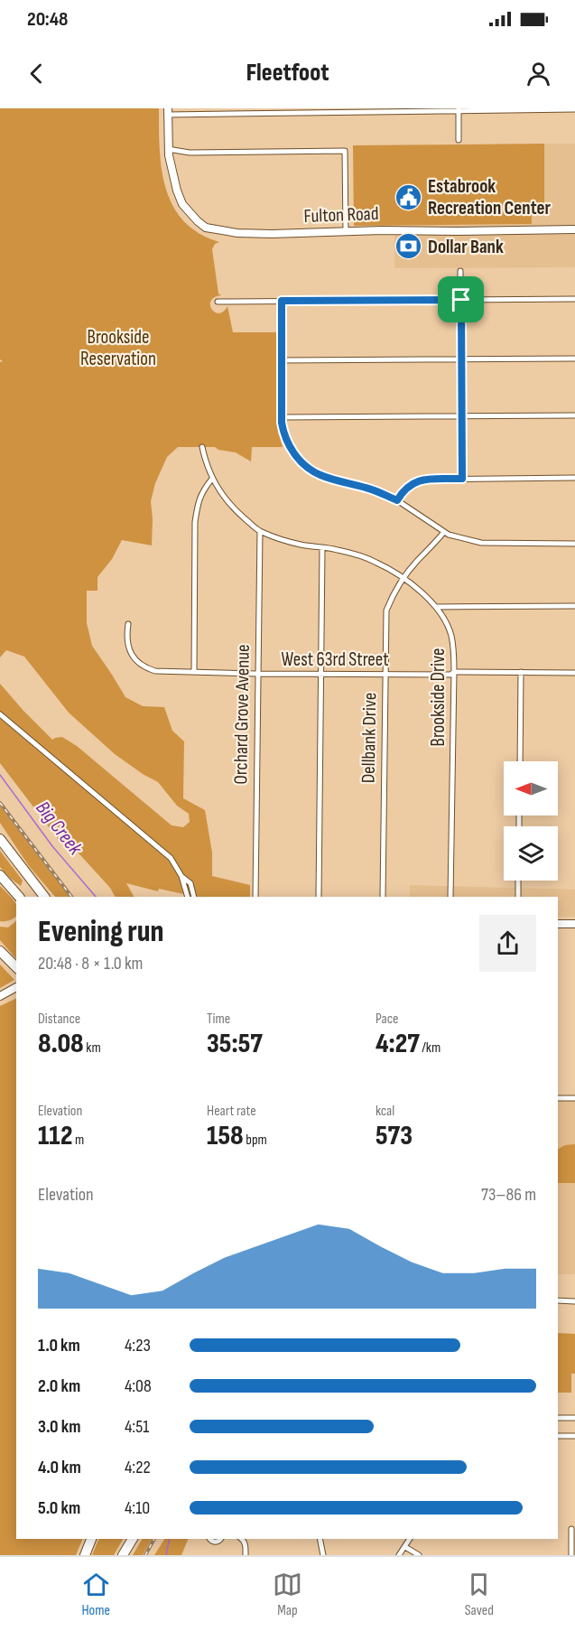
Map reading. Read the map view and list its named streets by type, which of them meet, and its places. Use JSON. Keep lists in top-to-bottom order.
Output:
{
  "streets": {
    "main road": ["Fulton Road"],
    "street": [
      "West 63rd Street",
      "Brookside Drive",
      "Orchard Grove Avenue",
      "Dellbank Drive"
    ]
  },
  "crossings": [
    ["West 63rd Street", "Brookside Drive"],
    ["West 63rd Street", "Orchard Grove Avenue"],
    ["West 63rd Street", "Dellbank Drive"],
    ["Brookside Drive", "Orchard Grove Avenue"],
    ["Brookside Drive", "Dellbank Drive"]
  ],
  "water": ["Big Creek"],
  "parks": ["Brookside Reservation"],
  "places": {
    "public building": ["Estabrook Recreation Center"],
    "bank": ["Dollar Bank"]
  },
  "north": "left",
  "page": {
    "status": "20:48",
    "header": "Fleetfoot",
    "heading": ["Evening run", "20:48 · 8 × 1.0 km"],
    "stats": [
      ["Distance", "8.08 km"],
      ["Time", "35:57"],
      ["Pace", "4:27 /km"],
      ["Elevation", "112 m"],
      ["Heart rate", "158 bpm"],
      ["kcal", "573"]
    ],
    "chart": ["Elevation", "73–86 m"],
    "list": [
      {
        "name": "1.0 km",
        "note": "4:23"
      },
      {
        "name": "2.0 km",
        "note": "4:08"
      },
      {
        "name": "3.0 km",
        "note": "4:51"
      },
      {
        "name": "4.0 km",
        "note": "4:22"
      },
      {
        "name": "5.0 km",
        "note": "4:10"
      }
    ],
    "tabs": ["Home", "Map", "Saved"]
  }
}
